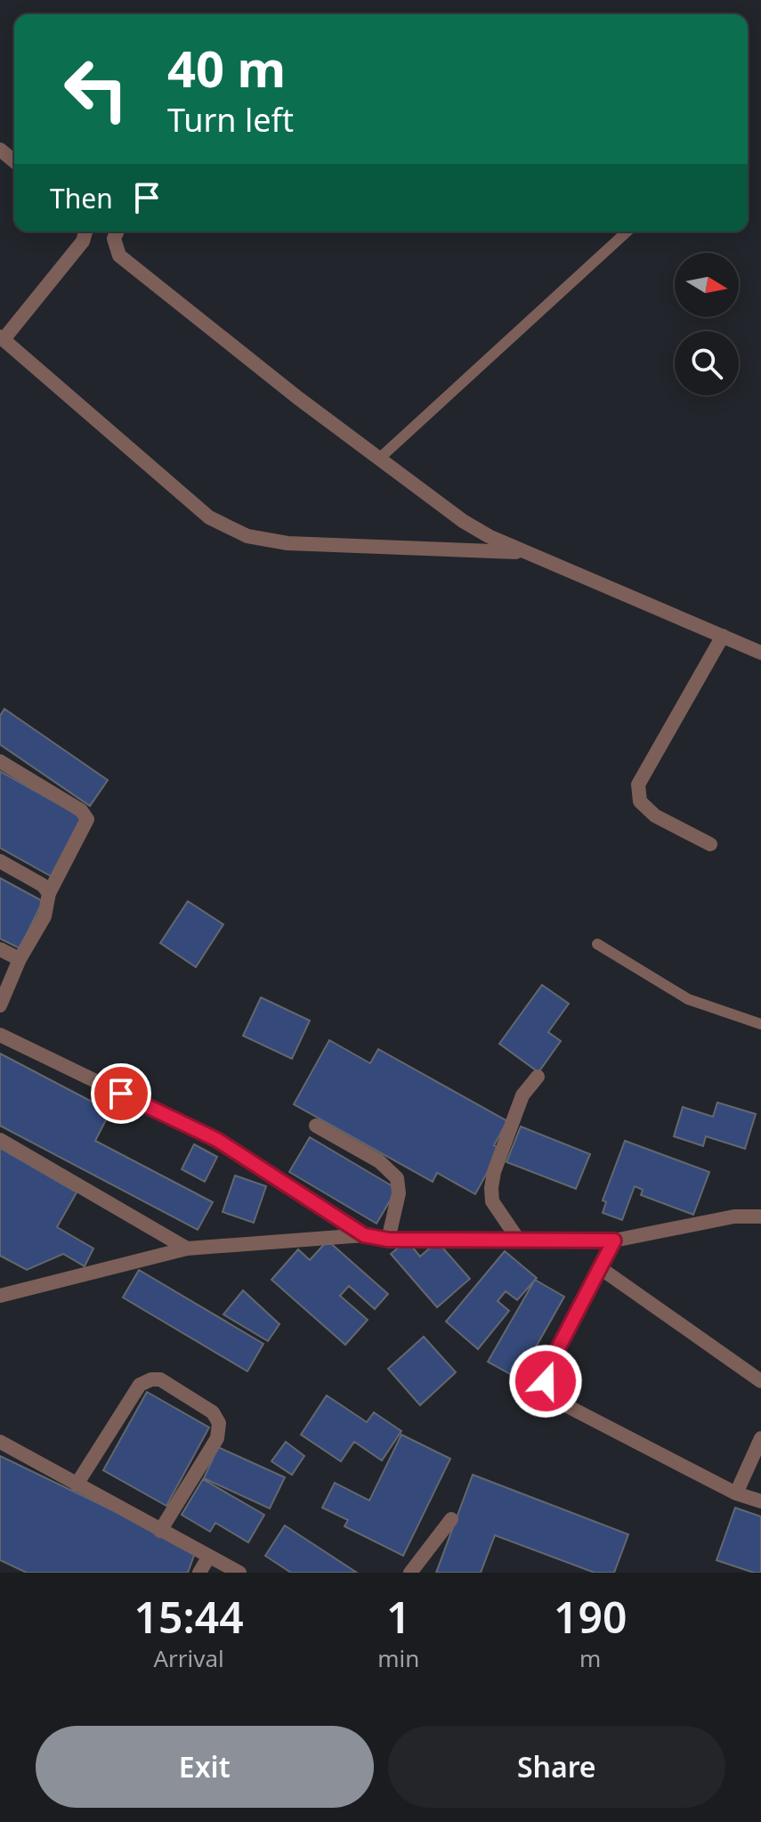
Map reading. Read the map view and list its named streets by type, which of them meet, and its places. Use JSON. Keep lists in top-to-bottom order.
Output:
{
  "north": "right",
  "page": {
    "turn": ["40 m", "Turn left"],
    "then": "Then",
    "eta": [
      "15:44",
      "Arrival",
      "1",
      "min",
      "190",
      "m"
    ],
    "buttons": ["Exit", "Share"]
  }
}
